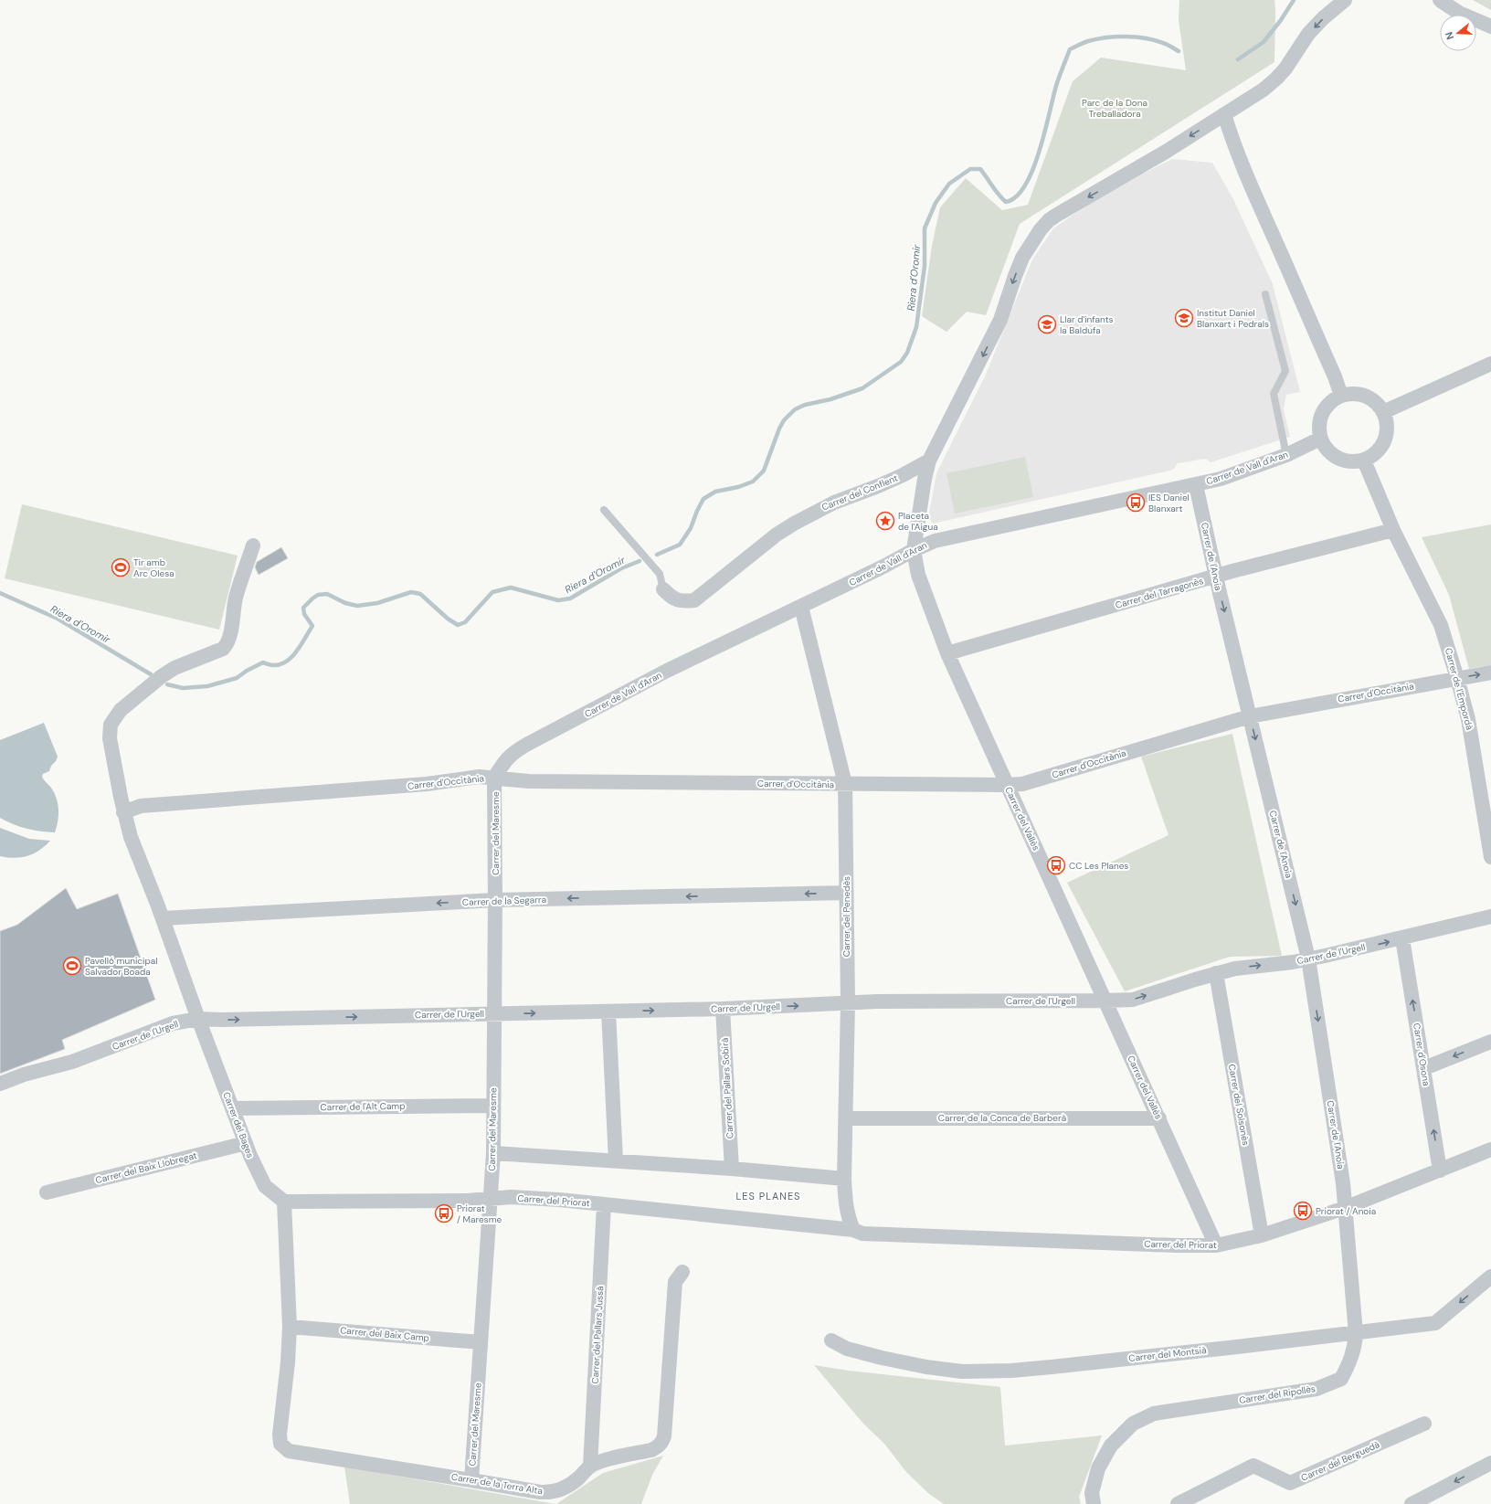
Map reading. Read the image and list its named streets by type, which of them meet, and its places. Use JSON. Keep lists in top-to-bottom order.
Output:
{
  "streets": {
    "street": [
      "Carrer de Vall d'Aran",
      "Carrer del Conflent",
      "Carrer de l'Anoia",
      "Carrer del Tarragonès",
      "Carrer de l'Empordà",
      "Carrer d'Occitània",
      "Carrer del Vallès",
      "Carrer del Maresme",
      "Carrer de la Segarra",
      "Carrer del Penedès",
      "Carrer de l'Urgell",
      "Carrer d'Osona",
      "Carrer del Pallars Sobirà",
      "Carrer del Solsonès",
      "Carrer de l'Alt Camp",
      "Carrer de la Conca de Barberà",
      "Carrer del Bages",
      "Carrer del Baix Llobregat",
      "Carrer del Priorat",
      "Carrer del Baix Camp",
      "Carrer del Pallars Jussà",
      "Carrer del Montsià",
      "Carrer del Ripollès",
      "Carrer del Berguedà",
      "Carrer de la Terra Alta"
    ]
  },
  "crossings": [
    ["Carrer de Vall d'Aran", "Carrer de l'Anoia"],
    ["Carrer de Vall d'Aran", "Carrer de l'Empordà"],
    ["Carrer de Vall d'Aran", "Carrer d'Occitània"],
    ["Carrer de Vall d'Aran", "Carrer del Vallès"],
    ["Carrer de Vall d'Aran", "Carrer del Maresme"],
    ["Carrer de Vall d'Aran", "Carrer del Penedès"],
    ["Carrer del Conflent", "Carrer del Vallès"],
    ["Carrer de l'Anoia", "Carrer del Tarragonès"],
    ["Carrer de l'Anoia", "Carrer d'Occitània"],
    ["Carrer de l'Anoia", "Carrer de l'Urgell"],
    ["Carrer de l'Anoia", "Carrer del Priorat"],
    ["Carrer de l'Anoia", "Carrer del Ripollès"],
    ["Carrer del Tarragonès", "Carrer de l'Empordà"],
    ["Carrer del Tarragonès", "Carrer del Vallès"],
    ["Carrer de l'Empordà", "Carrer d'Occitània"],
    ["Carrer d'Occitània", "Carrer del Vallès"],
    ["Carrer d'Occitània", "Carrer del Maresme"],
    ["Carrer d'Occitània", "Carrer del Penedès"],
    ["Carrer d'Occitània", "Carrer del Bages"],
    ["Carrer del Vallès", "Carrer de l'Urgell"],
    ["Carrer del Vallès", "Carrer de la Conca de Barberà"],
    ["Carrer del Vallès", "Carrer del Priorat"],
    ["Carrer del Maresme", "Carrer de la Segarra"],
    ["Carrer del Maresme", "Carrer de l'Urgell"],
    ["Carrer del Maresme", "Carrer de l'Alt Camp"],
    ["Carrer del Maresme", "Carrer del Priorat"],
    ["Carrer del Maresme", "Carrer del Baix Camp"],
    ["Carrer del Maresme", "Carrer de la Terra Alta"],
    ["Carrer de la Segarra", "Carrer del Penedès"],
    ["Carrer de la Segarra", "Carrer del Bages"],
    ["Carrer del Penedès", "Carrer de l'Urgell"],
    ["Carrer del Penedès", "Carrer de la Conca de Barberà"],
    ["Carrer del Penedès", "Carrer del Priorat"],
    ["Carrer de l'Urgell", "Carrer d'Osona"],
    ["Carrer de l'Urgell", "Carrer del Pallars Sobirà"],
    ["Carrer de l'Urgell", "Carrer del Solsonès"],
    ["Carrer de l'Urgell", "Carrer del Bages"],
    ["Carrer d'Osona", "Carrer del Priorat"],
    ["Carrer del Solsonès", "Carrer del Priorat"],
    ["Carrer de l'Alt Camp", "Carrer del Bages"],
    ["Carrer del Bages", "Carrer del Baix Llobregat"],
    ["Carrer del Bages", "Carrer del Priorat"],
    ["Carrer del Priorat", "Carrer del Pallars Jussà"],
    ["Carrer del Priorat", "Carrer del Ripollès"],
    ["Carrer del Baix Camp", "Carrer de la Terra Alta"],
    ["Carrer del Pallars Jussà", "Carrer de la Terra Alta"],
    ["Carrer del Montsià", "Carrer del Ripollès"]
  ],
  "one_way": [
    "Carrer de l'Anoia",
    "Carrer de la Segarra",
    "Carrer de l'Urgell",
    "Carrer d'Osona"
  ],
  "districts": ["LES PLANES"],
  "water": ["Riera d'Oromir"],
  "parks": ["Parc de la Dona Treballadora"],
  "places": {
    "school or university": ["Institut Daniel Blanxart i Pedrals", "Llar d'infants la Baldufa"],
    "bus stop": [
      "IES Daniel Blanxart",
      "CC Les Planes",
      "Priorat / Anoia",
      "Priorat / Maresme"
    ],
    "place": ["Placeta de l'Aigua"],
    "sports": ["Tir amb Arc Olesa", "Pavelló municipal Salvador Boada"]
  },
  "north": "left"
}
